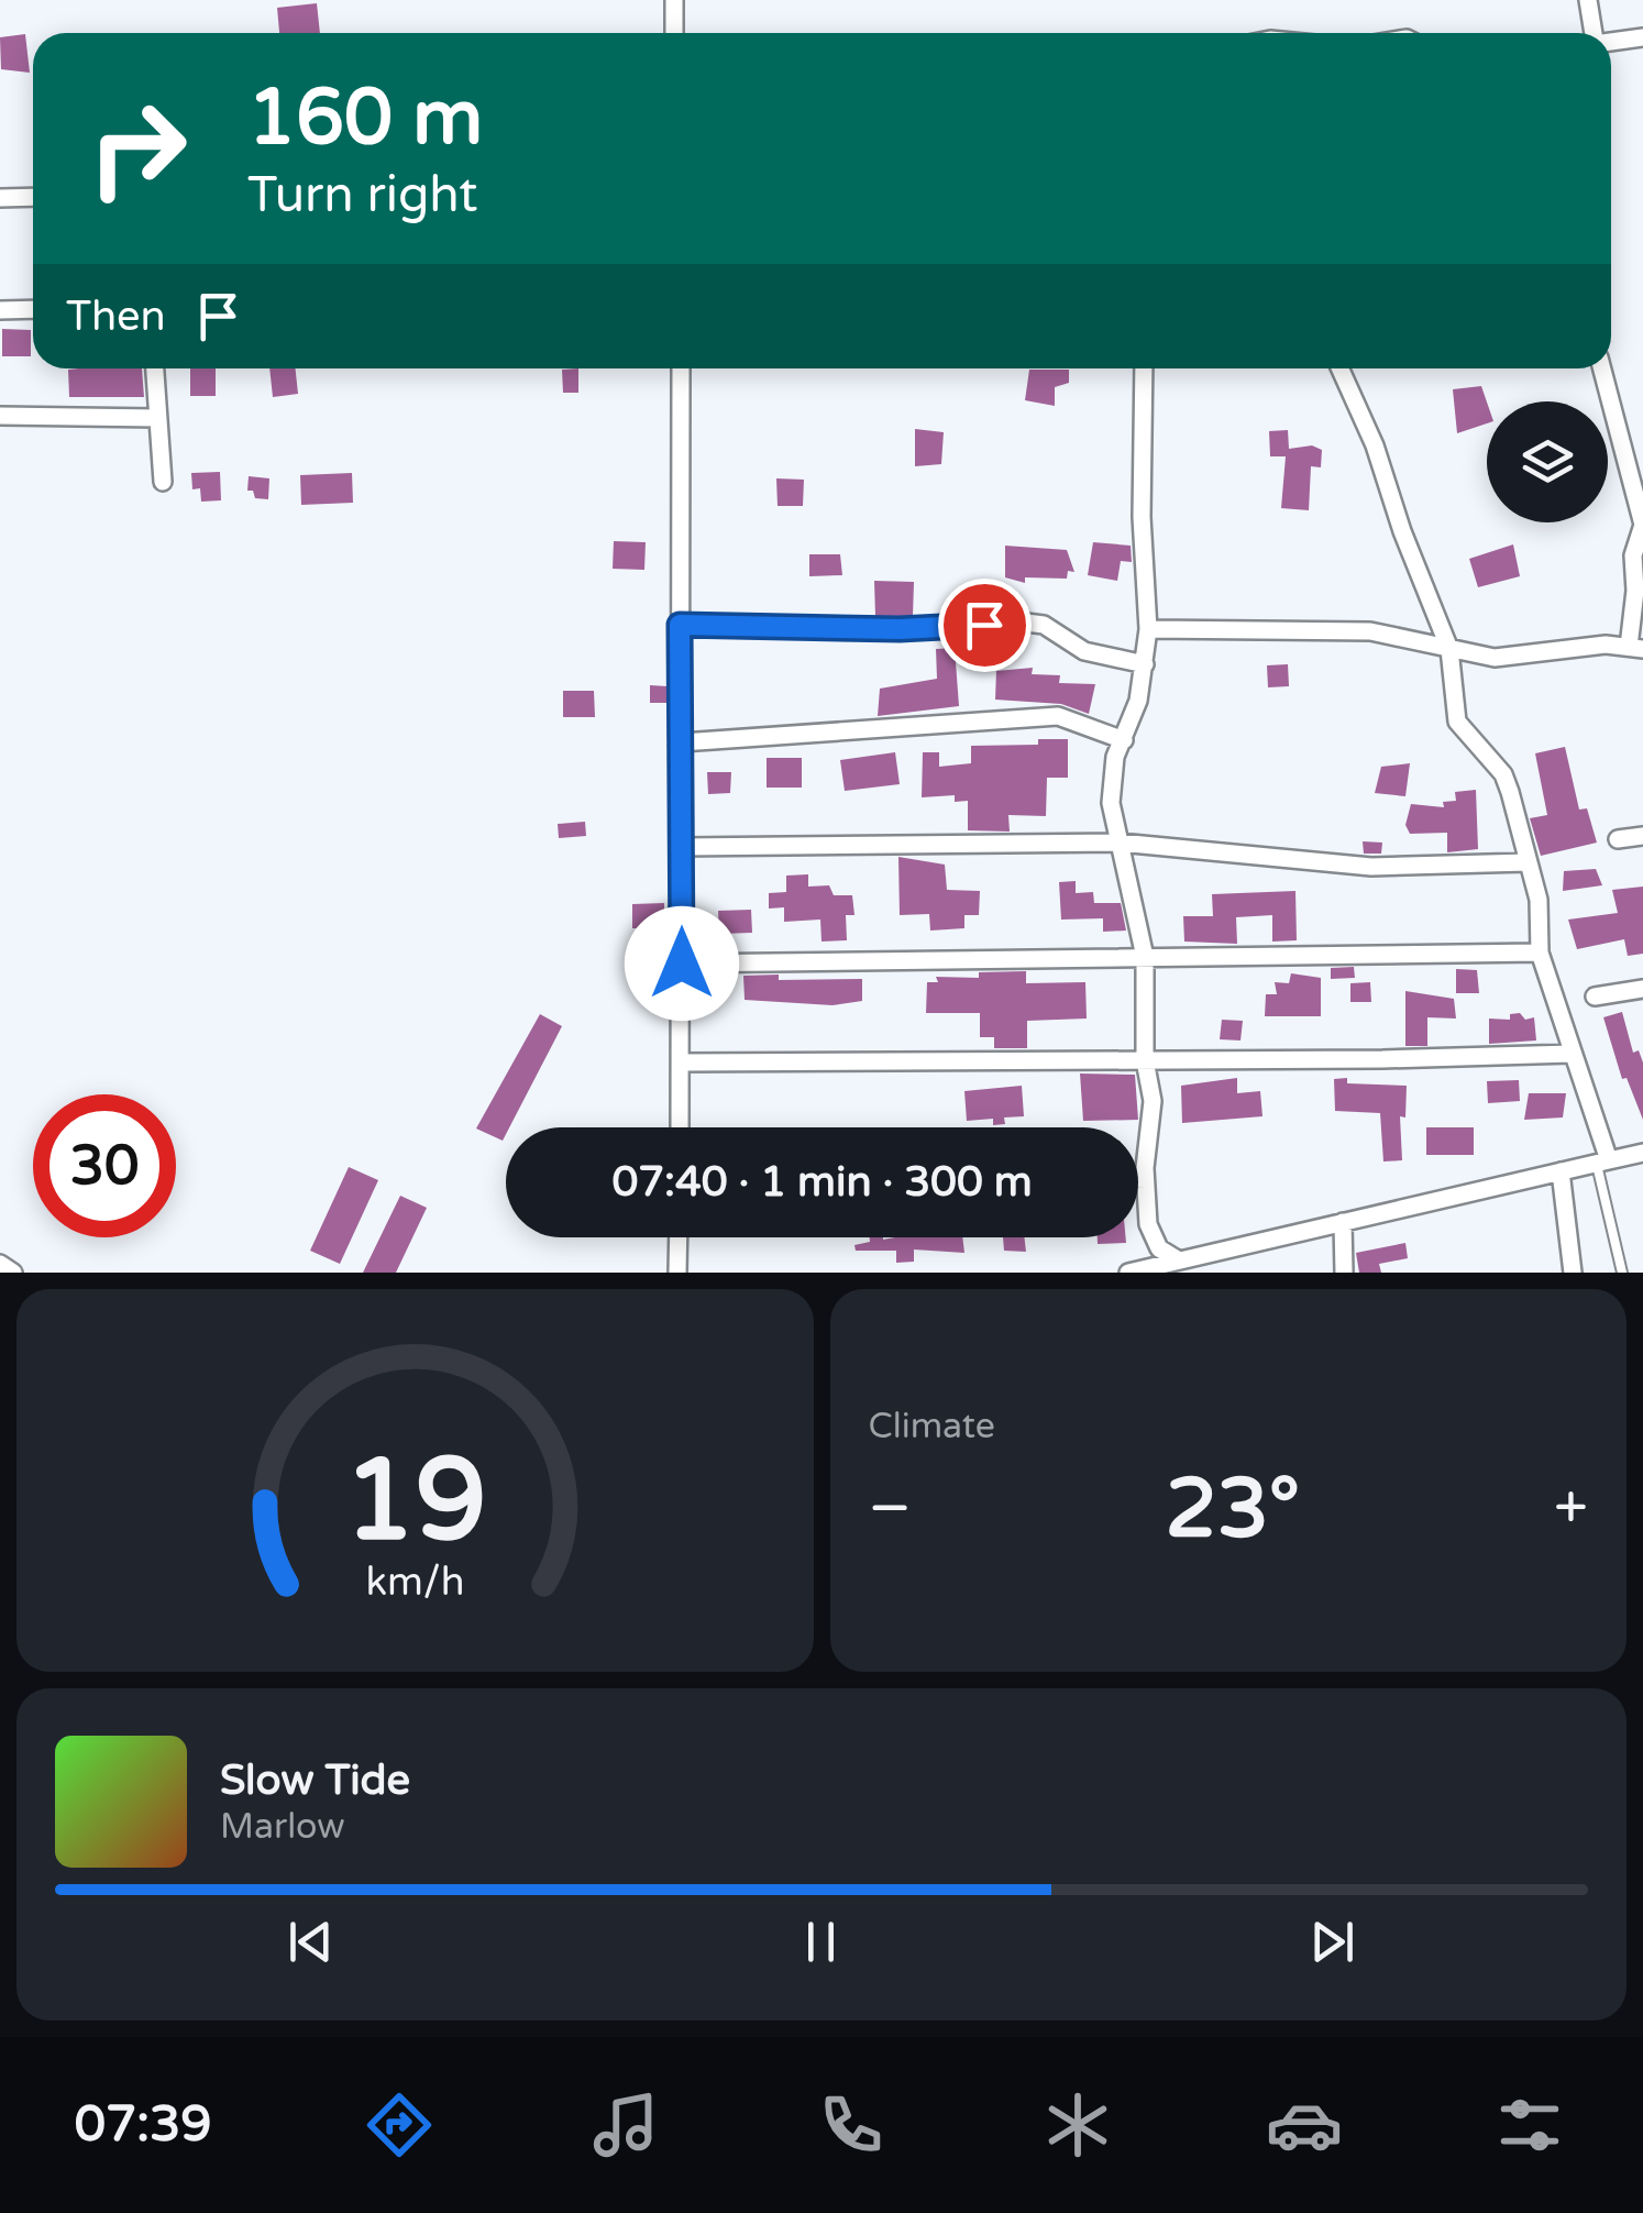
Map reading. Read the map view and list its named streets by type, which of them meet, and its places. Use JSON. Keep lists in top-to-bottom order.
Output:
{
  "page": {
    "turn": ["160 m", "Turn right"],
    "then": "Then",
    "limit": "30",
    "trip": "07:40 · 1 min · 300 m",
    "tile": "Climate",
    "heat": ["−", "23°", "+"],
    "song": ["Slow Tide", "Marlow"],
    "tabs": "07:39",
    "gauge": ["19", "km/h"]
  }
}
